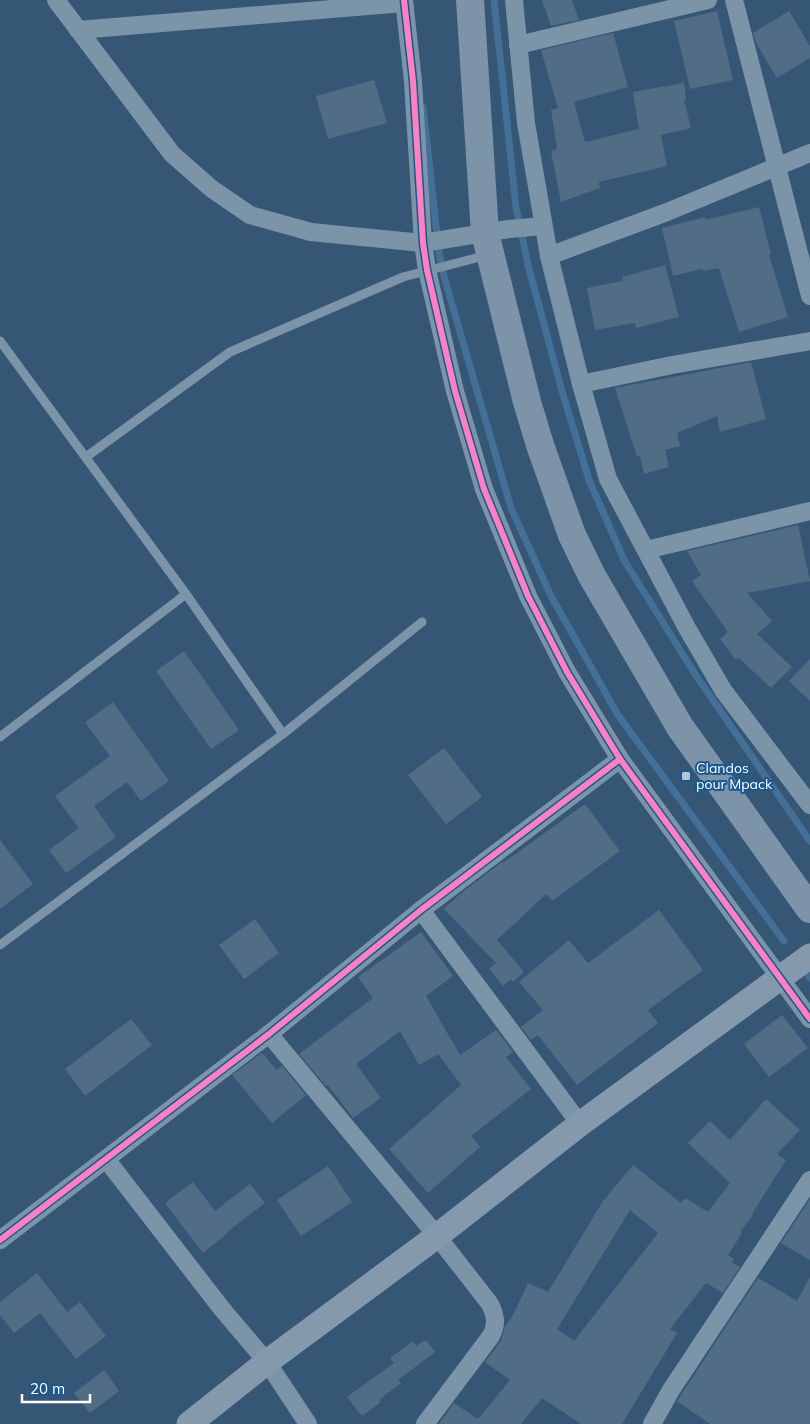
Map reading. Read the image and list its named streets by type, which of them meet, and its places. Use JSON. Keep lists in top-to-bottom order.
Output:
{
  "places": {
    "transit": ["Clandos pour Mpack"]
  },
  "scale_bar": "20 m"
}
